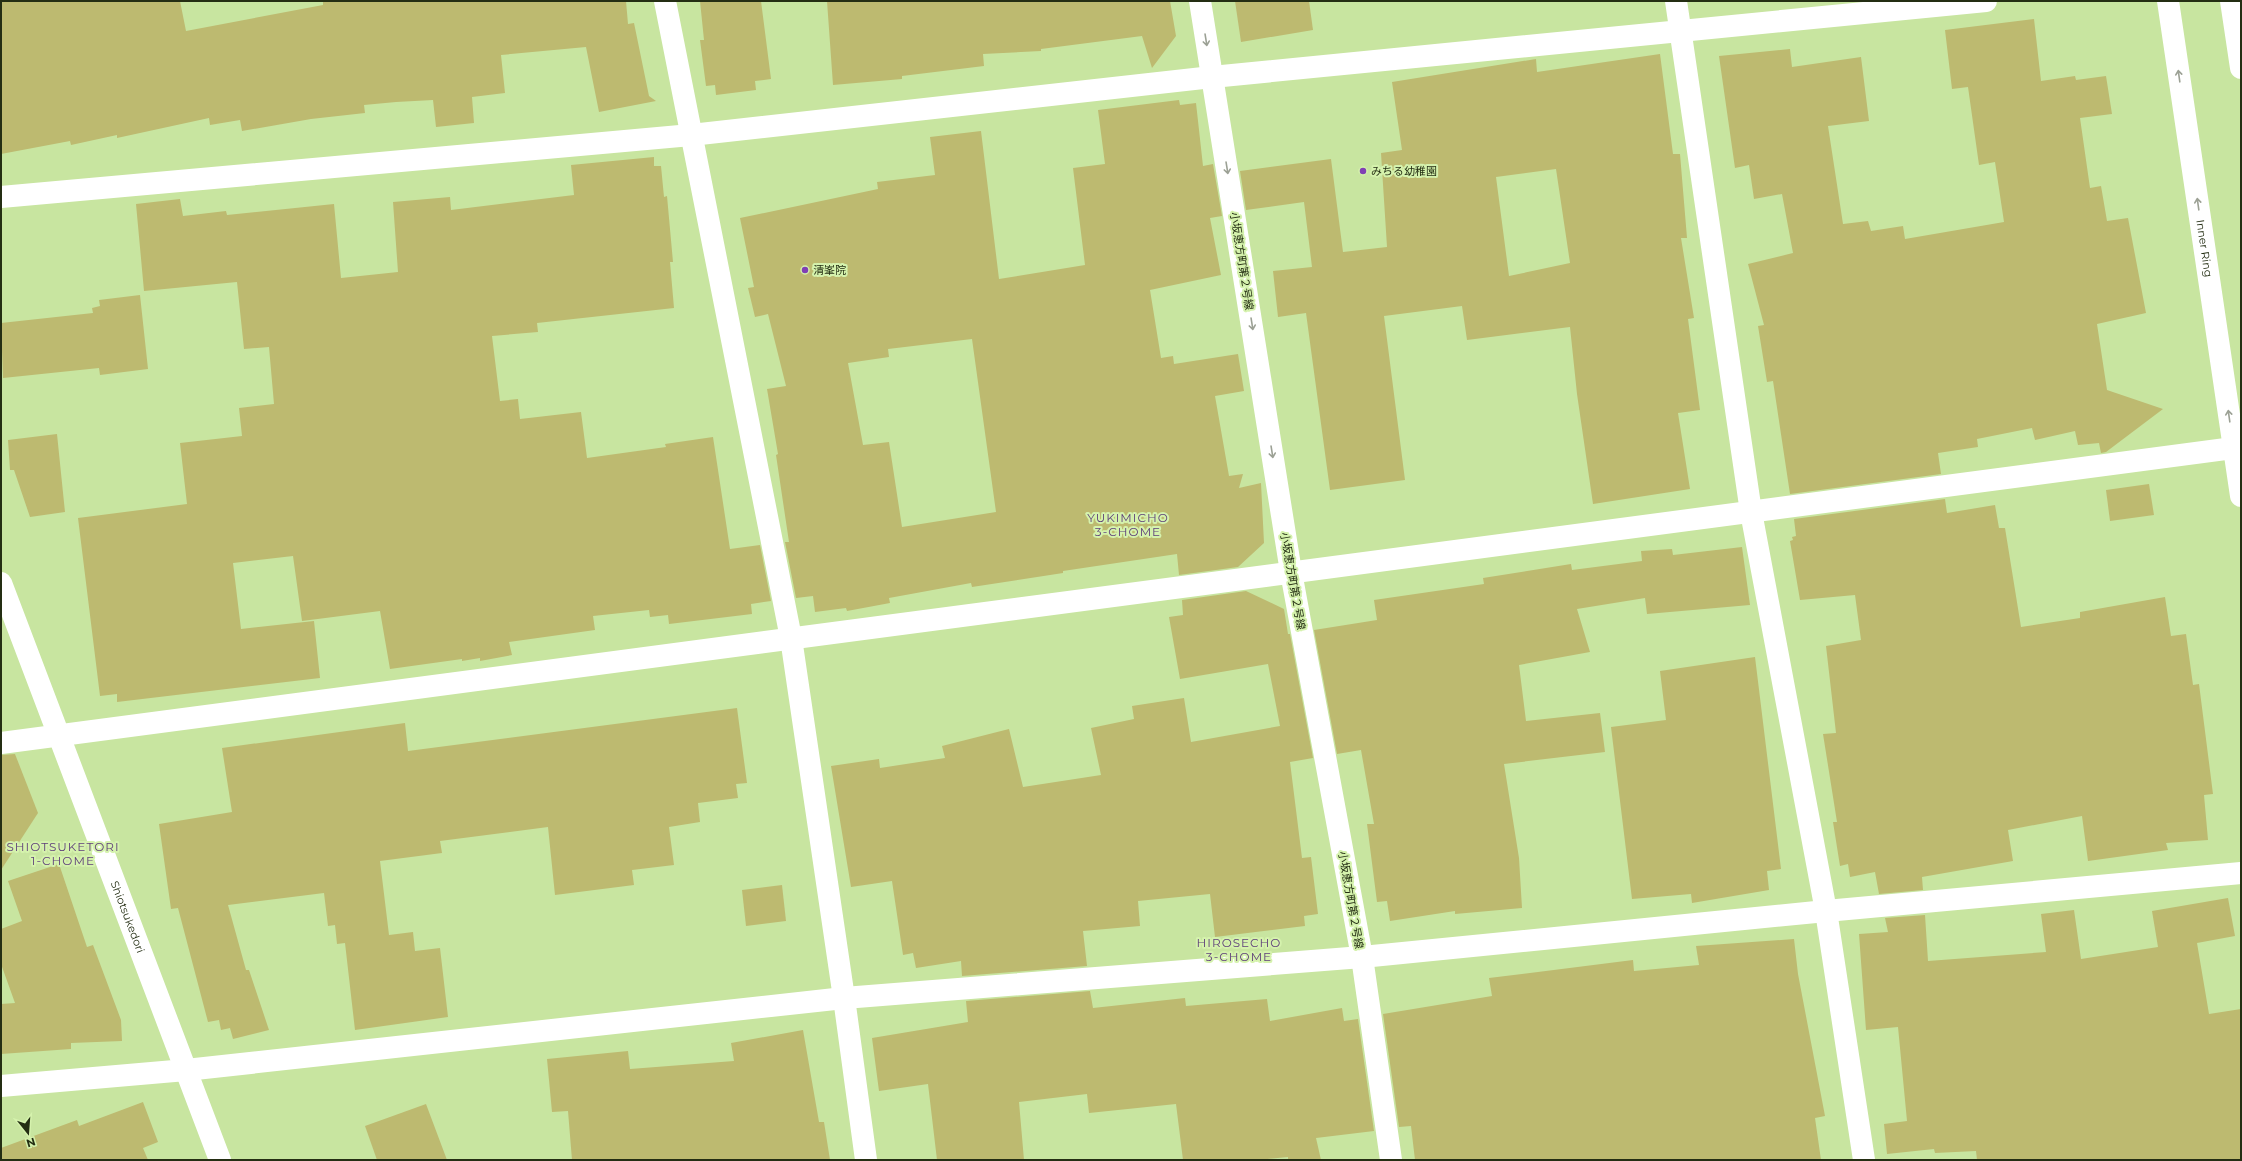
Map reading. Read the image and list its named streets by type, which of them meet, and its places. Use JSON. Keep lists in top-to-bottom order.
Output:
{
  "streets": {
    "street": ["Inner Ring", "小坂恵方町第２号線", "Shiotsukedori"]
  },
  "one_way": ["Inner Ring", "小坂恵方町第２号線"],
  "districts": ["YUKIMICHO 3-CHOME", "SHIOTSUKETORI 1-CHOME", "HIROSECHO 3-CHOME"],
  "places": ["みちる幼稚園", "清峯院"],
  "north": "bottom"
}
